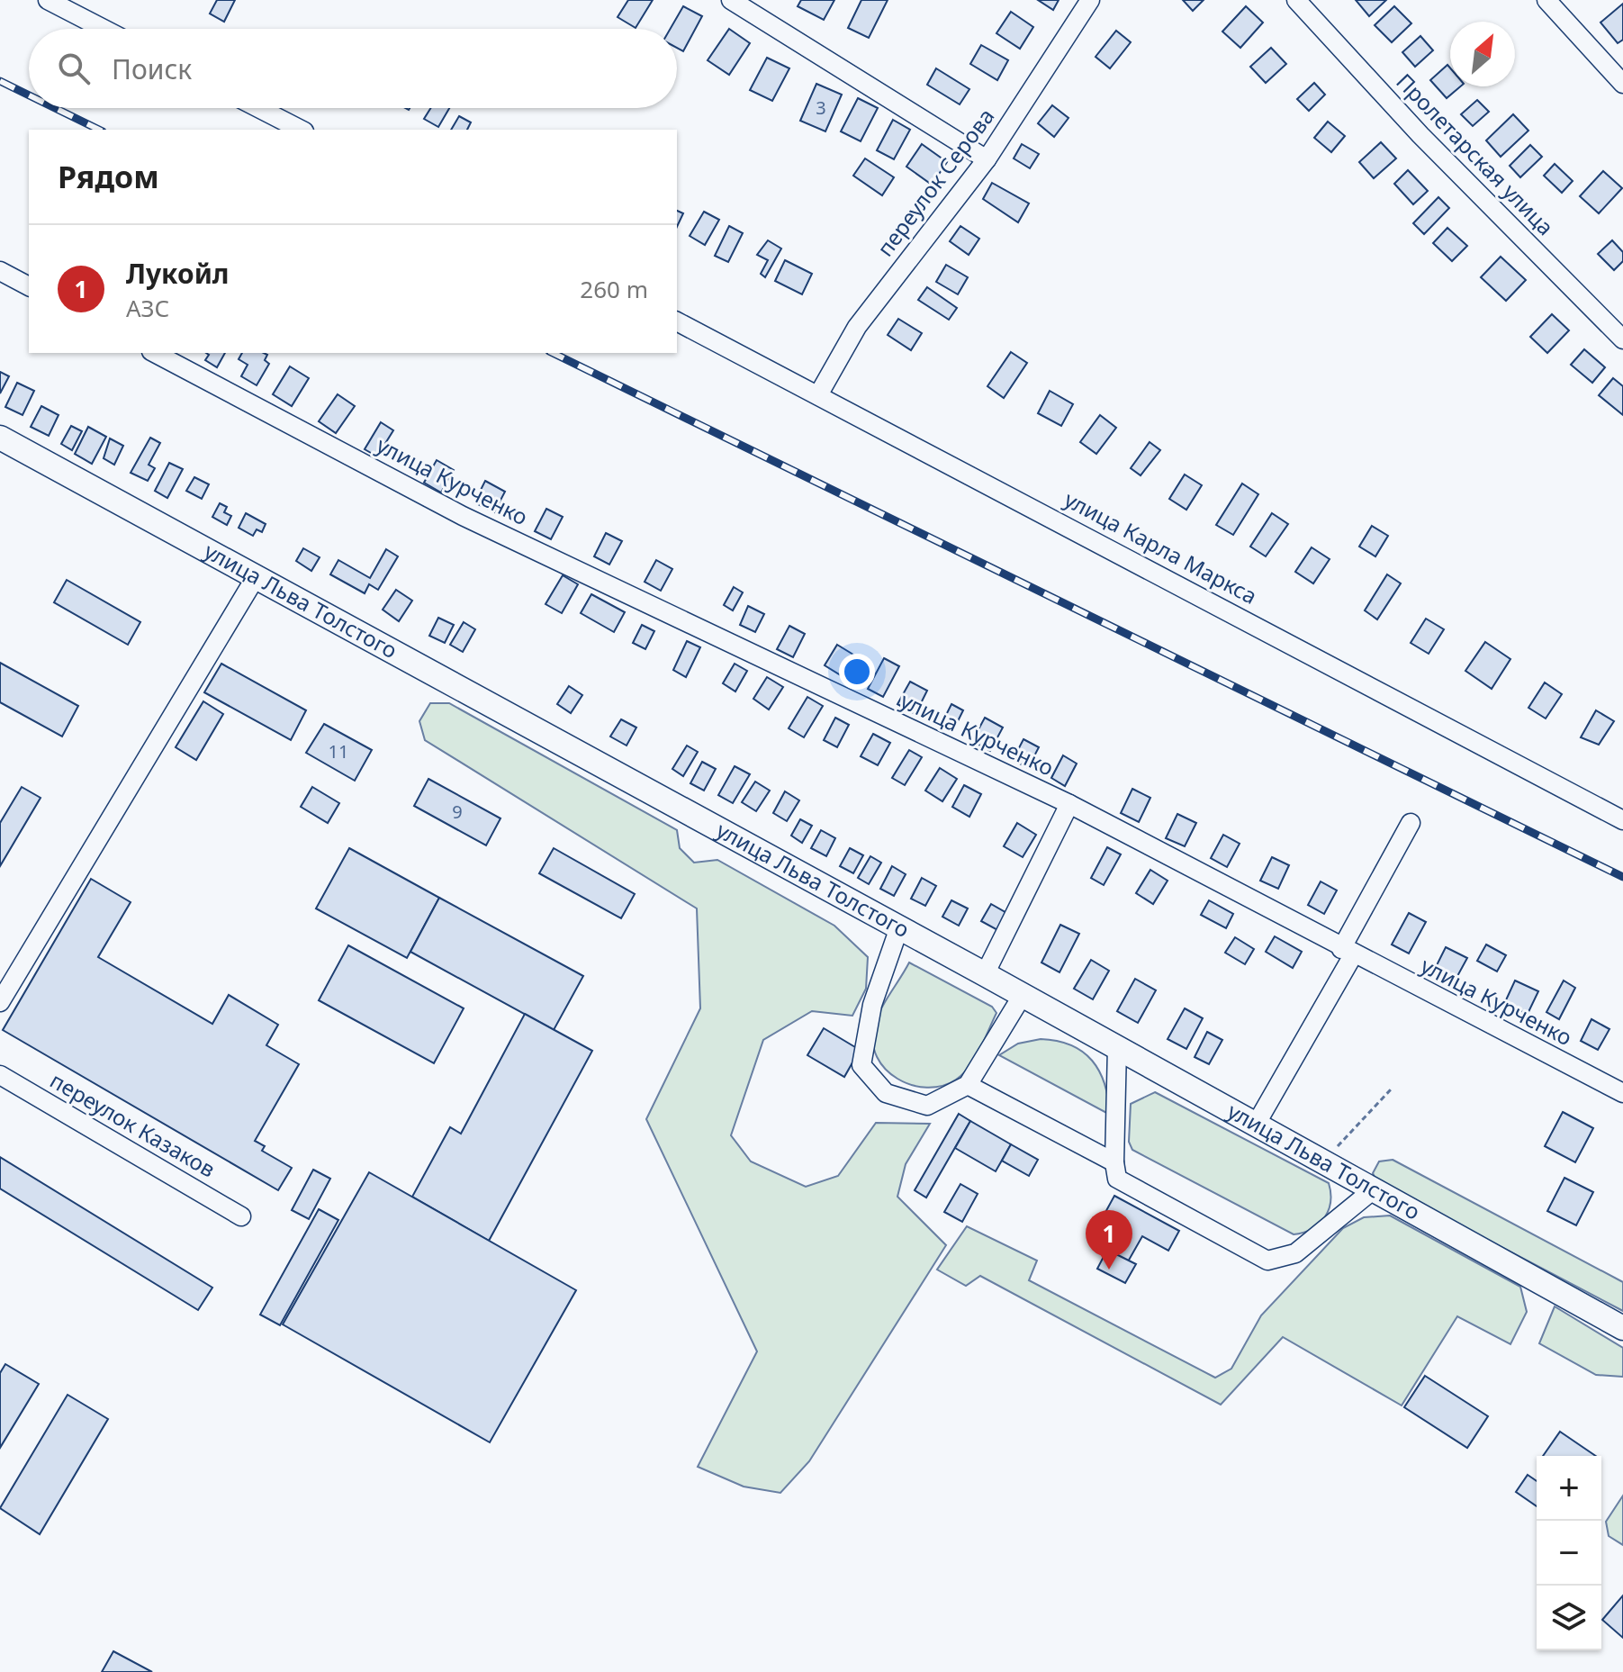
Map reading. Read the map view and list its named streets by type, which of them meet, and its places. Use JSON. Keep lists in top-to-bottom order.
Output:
{
  "streets": {
    "main road": ["улица Льва Толстого"],
    "street": [
      "Пролетарская улица",
      "переулок Серова",
      "улица Курченко",
      "улица Карла Маркса",
      "переулок Казаков"
    ]
  },
  "crossings": [
    ["переулок Серова", "улица Карла Маркса"]
  ],
  "house_numbers": ["3", "11", "9"],
  "north": "top right",
  "page": {
    "search": "Поиск",
    "heading": "Рядом",
    "list": [
      {
        "mark": "1",
        "name": "Лукойл",
        "note": "АЗС",
        "value": "260 m"
      }
    ],
    "pins": "1",
    "map_buttons": ["+", "−"]
  }
}
